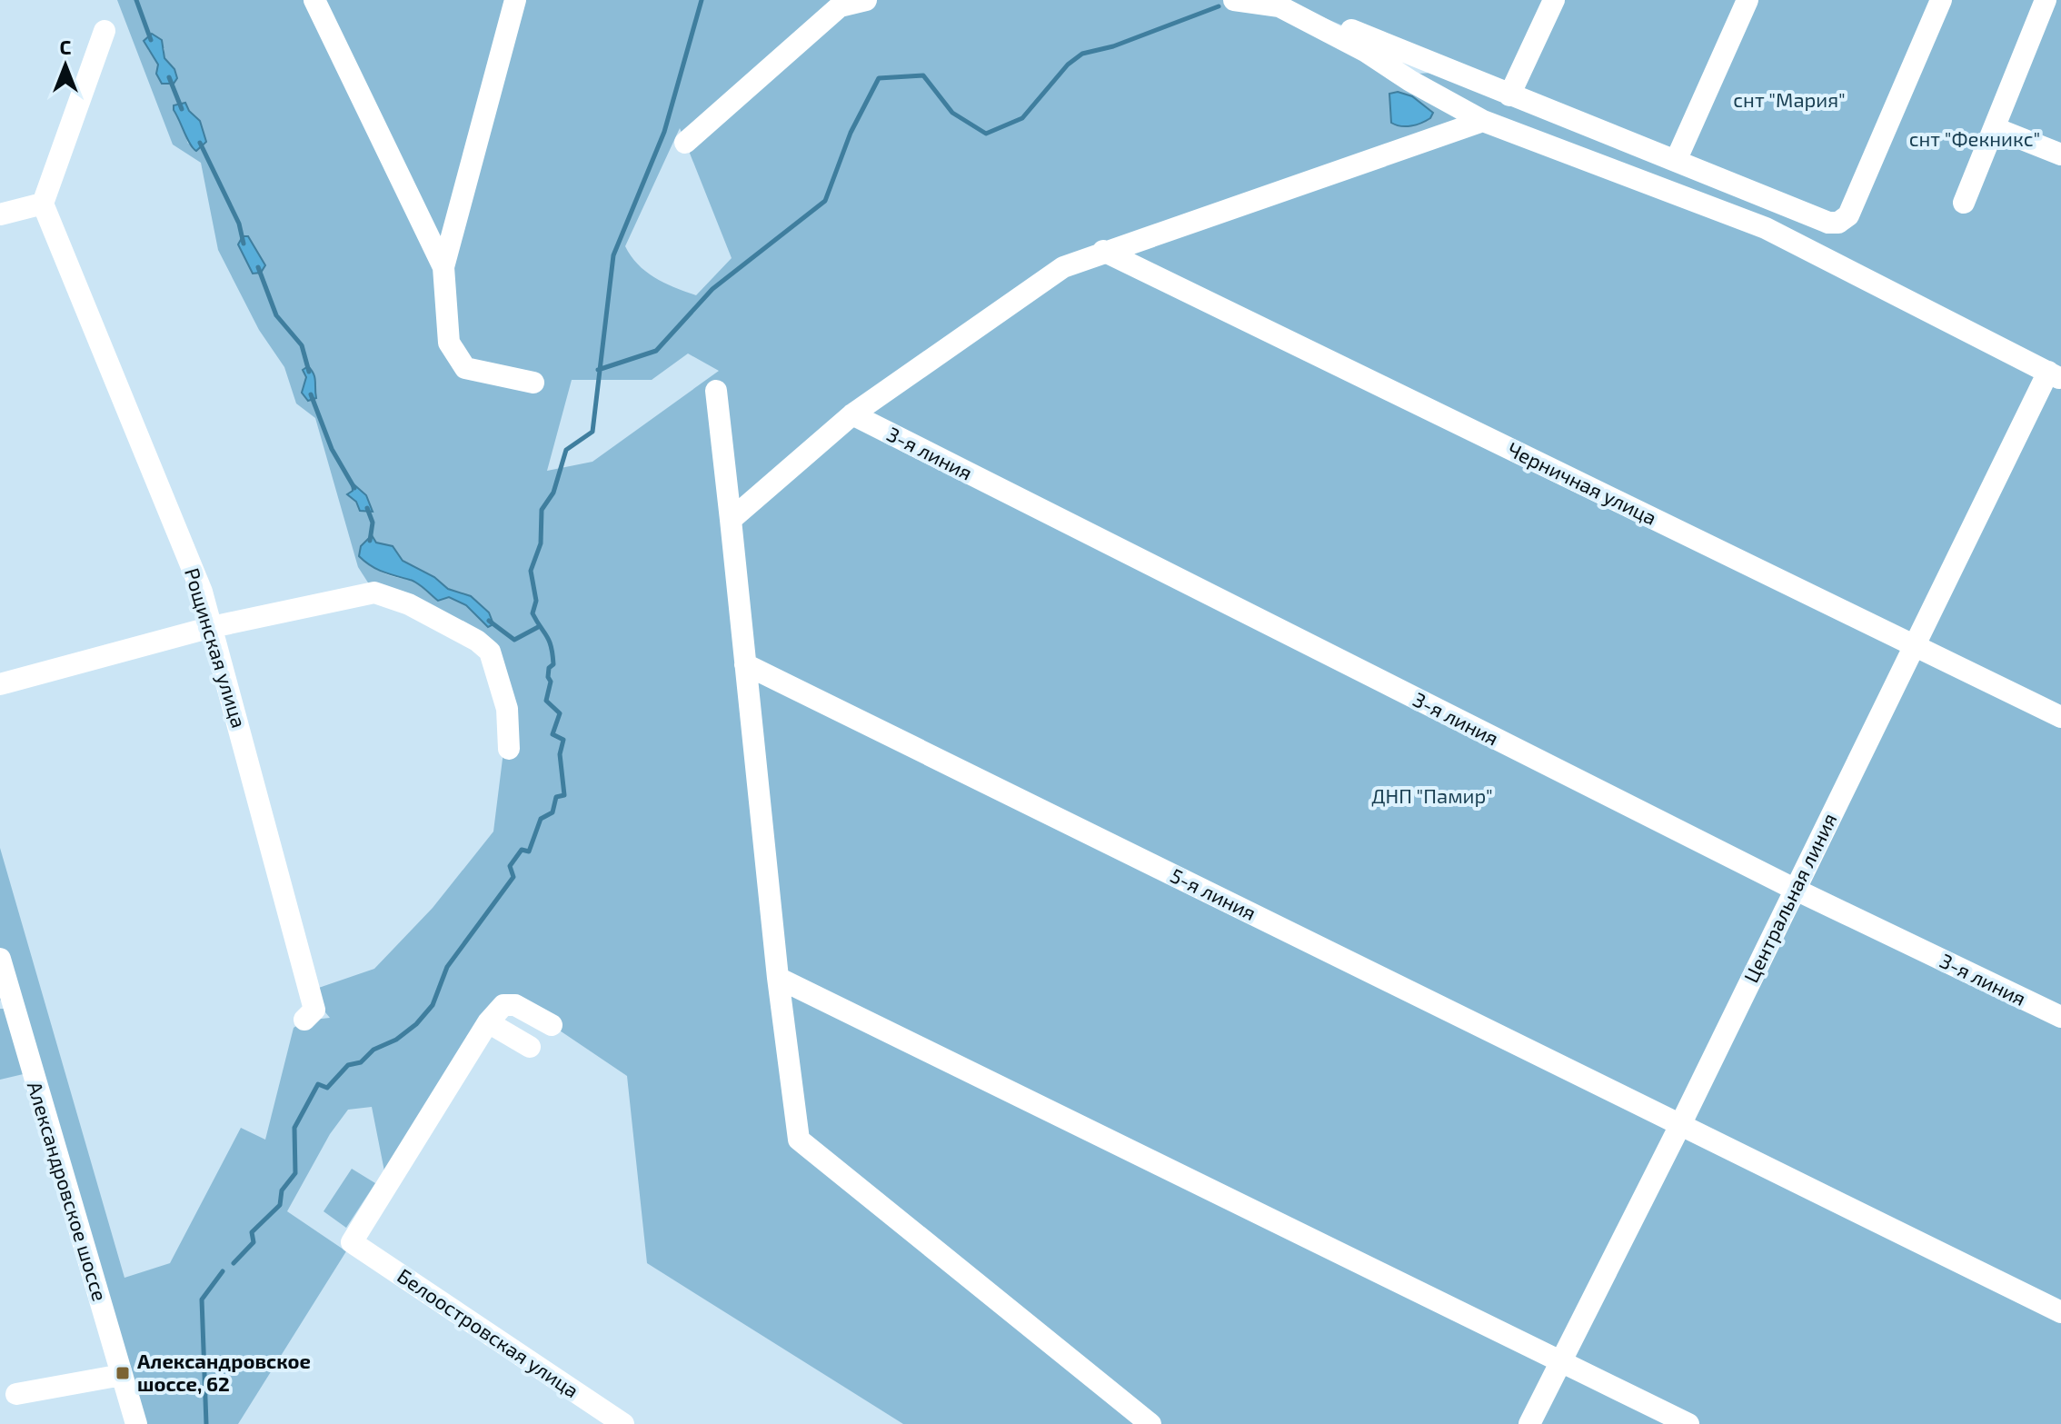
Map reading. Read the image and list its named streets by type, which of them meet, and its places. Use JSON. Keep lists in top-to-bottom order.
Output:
{
  "streets": {
    "street": [
      "3-я линия",
      "Черничная улица",
      "Рощинская улица",
      "5-я линия",
      "Центральная линия",
      "Александровское шоссе",
      "Белоостровская улица"
    ]
  },
  "crossings": [
    ["3-я линия", "Центральная линия"],
    ["Черничная улица", "Центральная линия"],
    ["5-я линия", "Центральная линия"]
  ],
  "parks": ["снт \"Мария\"", "снт \"Фекникс\"", "ДНП \"Памир\""],
  "places": {
    "transit": ["Александровское шоссе, 62"]
  },
  "north": "top"
}
